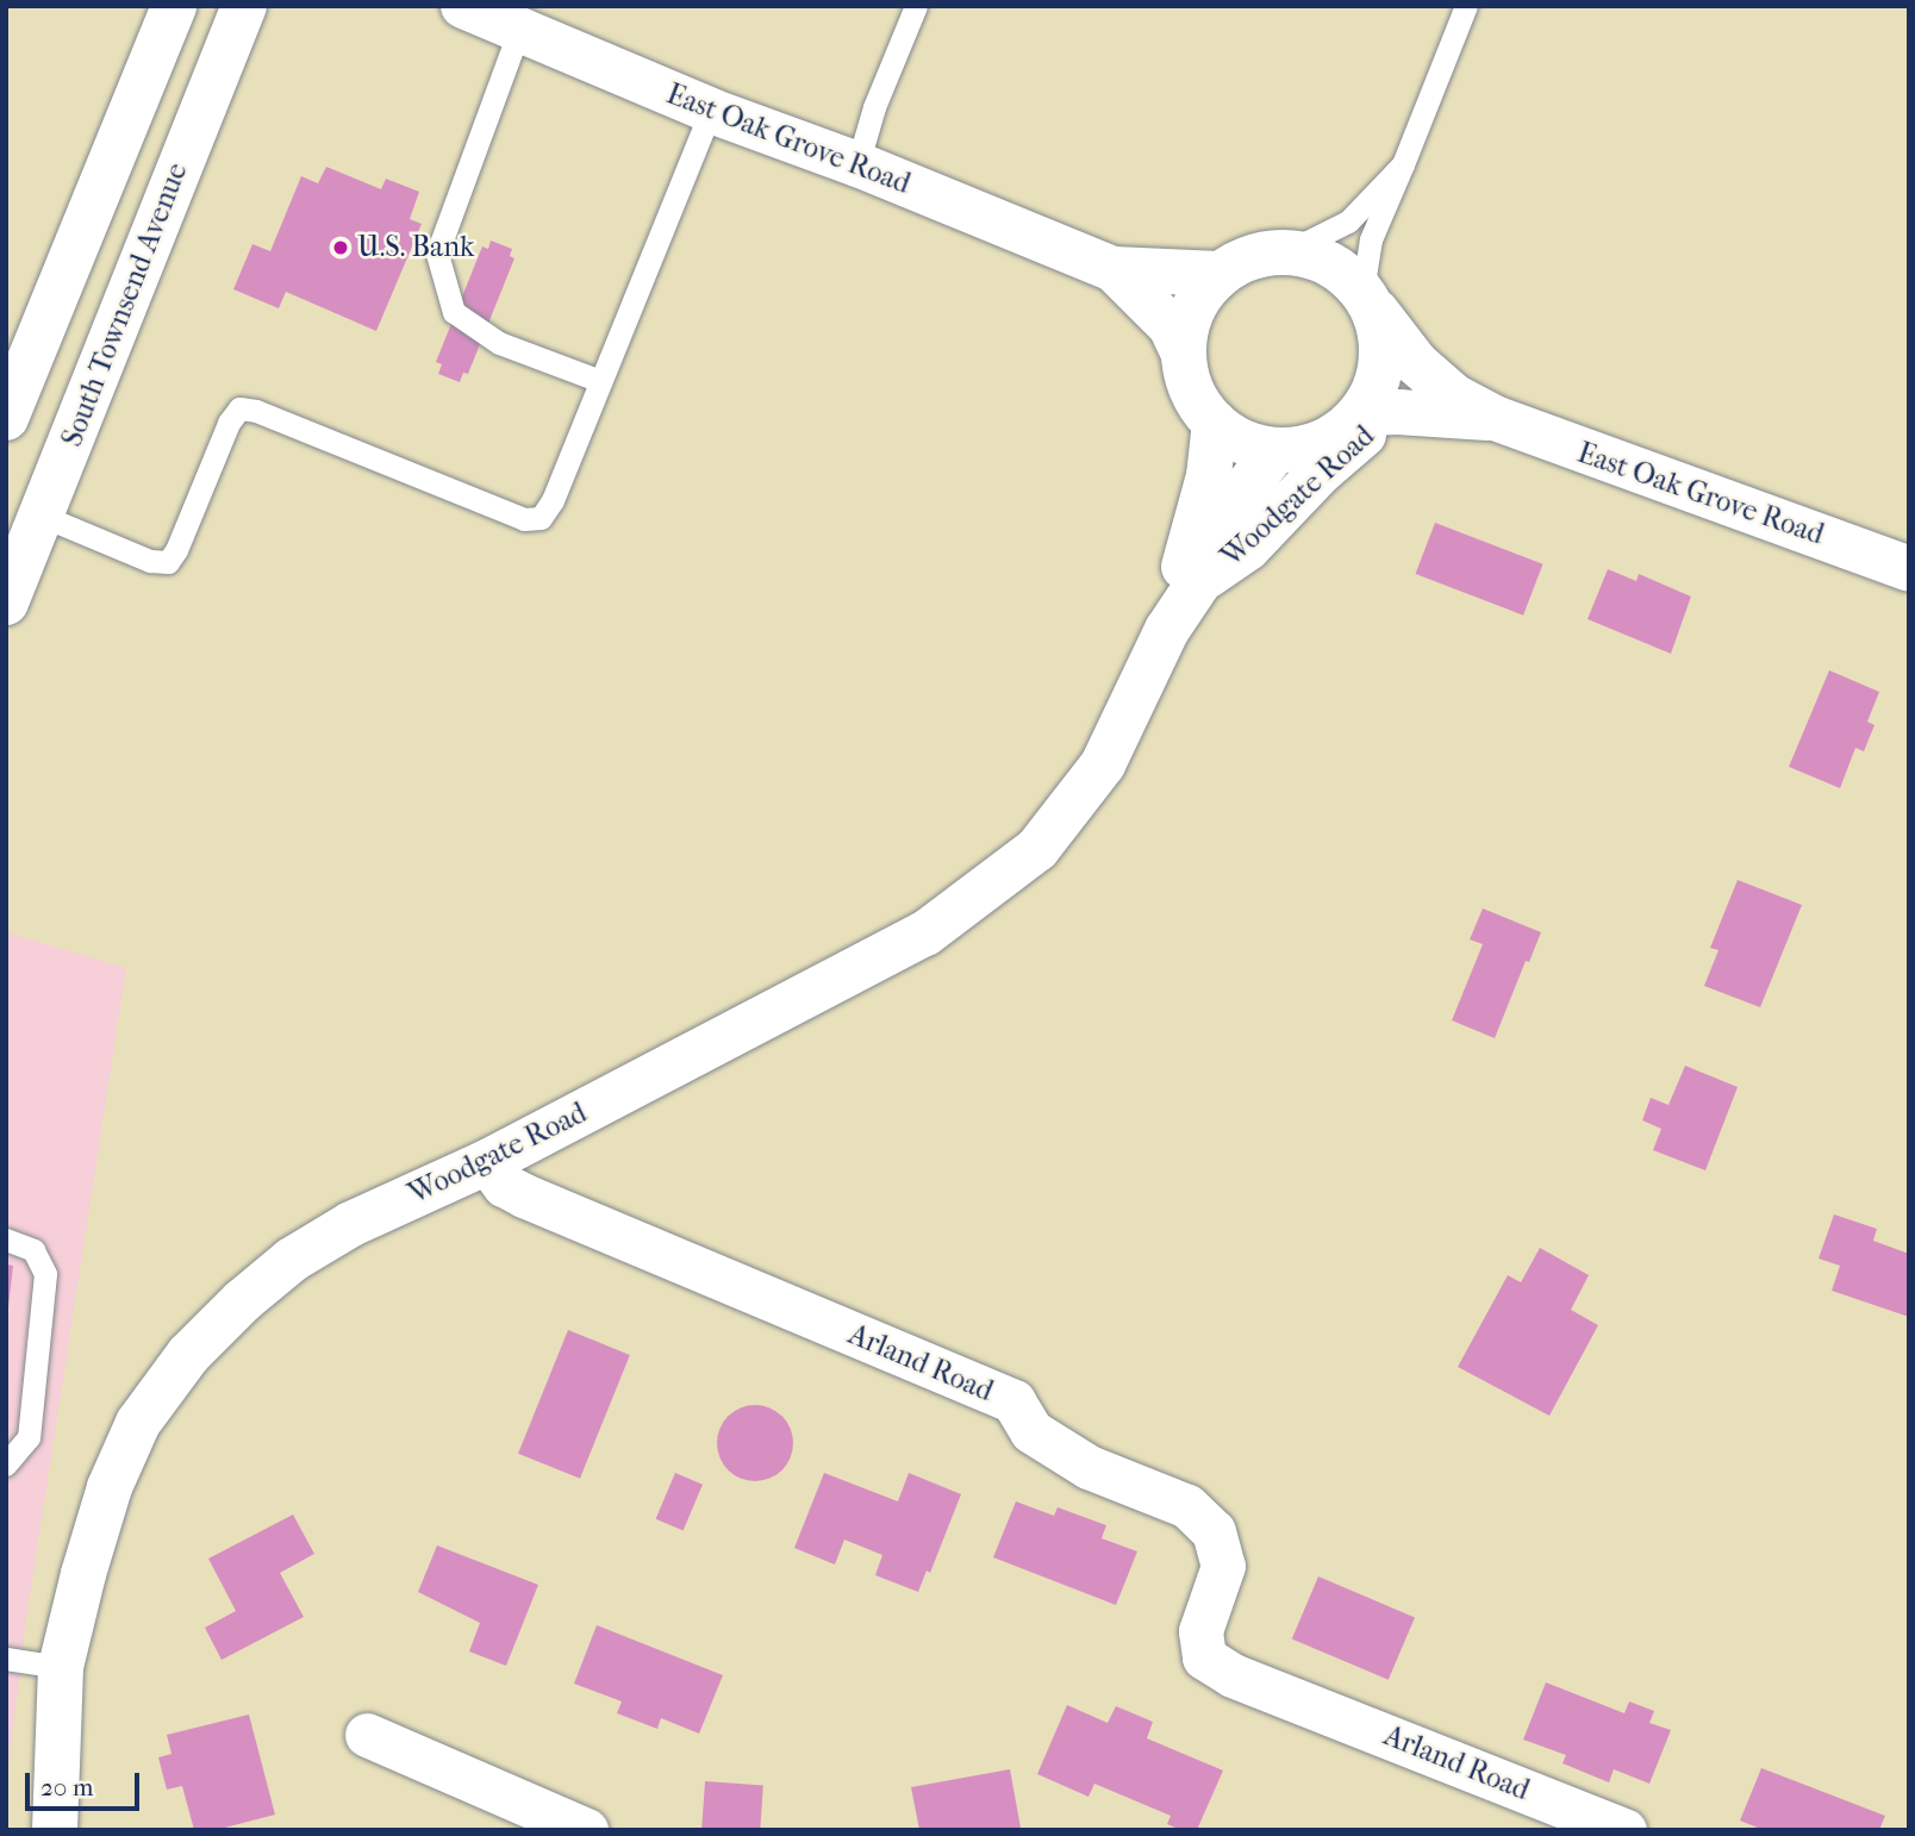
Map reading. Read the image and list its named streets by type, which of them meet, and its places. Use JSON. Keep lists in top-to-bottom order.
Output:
{
  "streets": {
    "main road": ["East Oak Grove Road", "South Townsend Avenue", "Woodgate Road"],
    "street": ["Arland Road"]
  },
  "crossings": [
    ["East Oak Grove Road", "Woodgate Road"],
    ["Woodgate Road", "Arland Road"]
  ],
  "places": ["U.S. Bank"],
  "scale_bar": "20 m"
}
